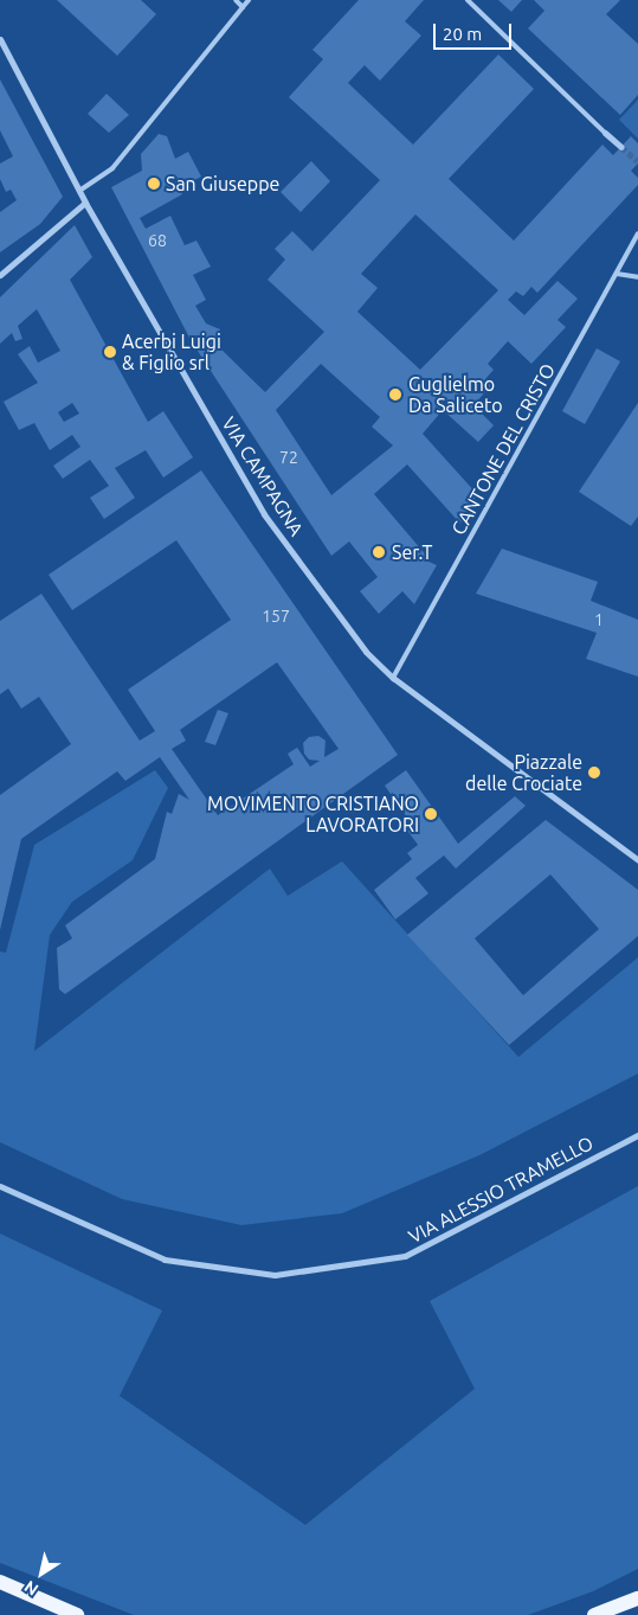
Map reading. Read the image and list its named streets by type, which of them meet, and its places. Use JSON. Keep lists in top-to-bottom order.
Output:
{
  "streets": {
    "street": ["VIA CAMPAGNA", "VIA ALESSIO TRAMELLO"],
    "lane": ["CANTONE DEL CRISTO"]
  },
  "crossings": [
    ["CANTONE DEL CRISTO", "VIA CAMPAGNA"]
  ],
  "places": [
    "San Giuseppe",
    "Acerbi Luigi & Figlio srl",
    "Guglielmo Da Saliceto",
    "Ser.T",
    "Piazzale delle Crociate",
    "MOVIMENTO CRISTIANO LAVORATORI"
  ],
  "house_numbers": [
    "68",
    "72",
    "157",
    "1"
  ],
  "scale_bar": "20 m",
  "north": "bottom left"
}
